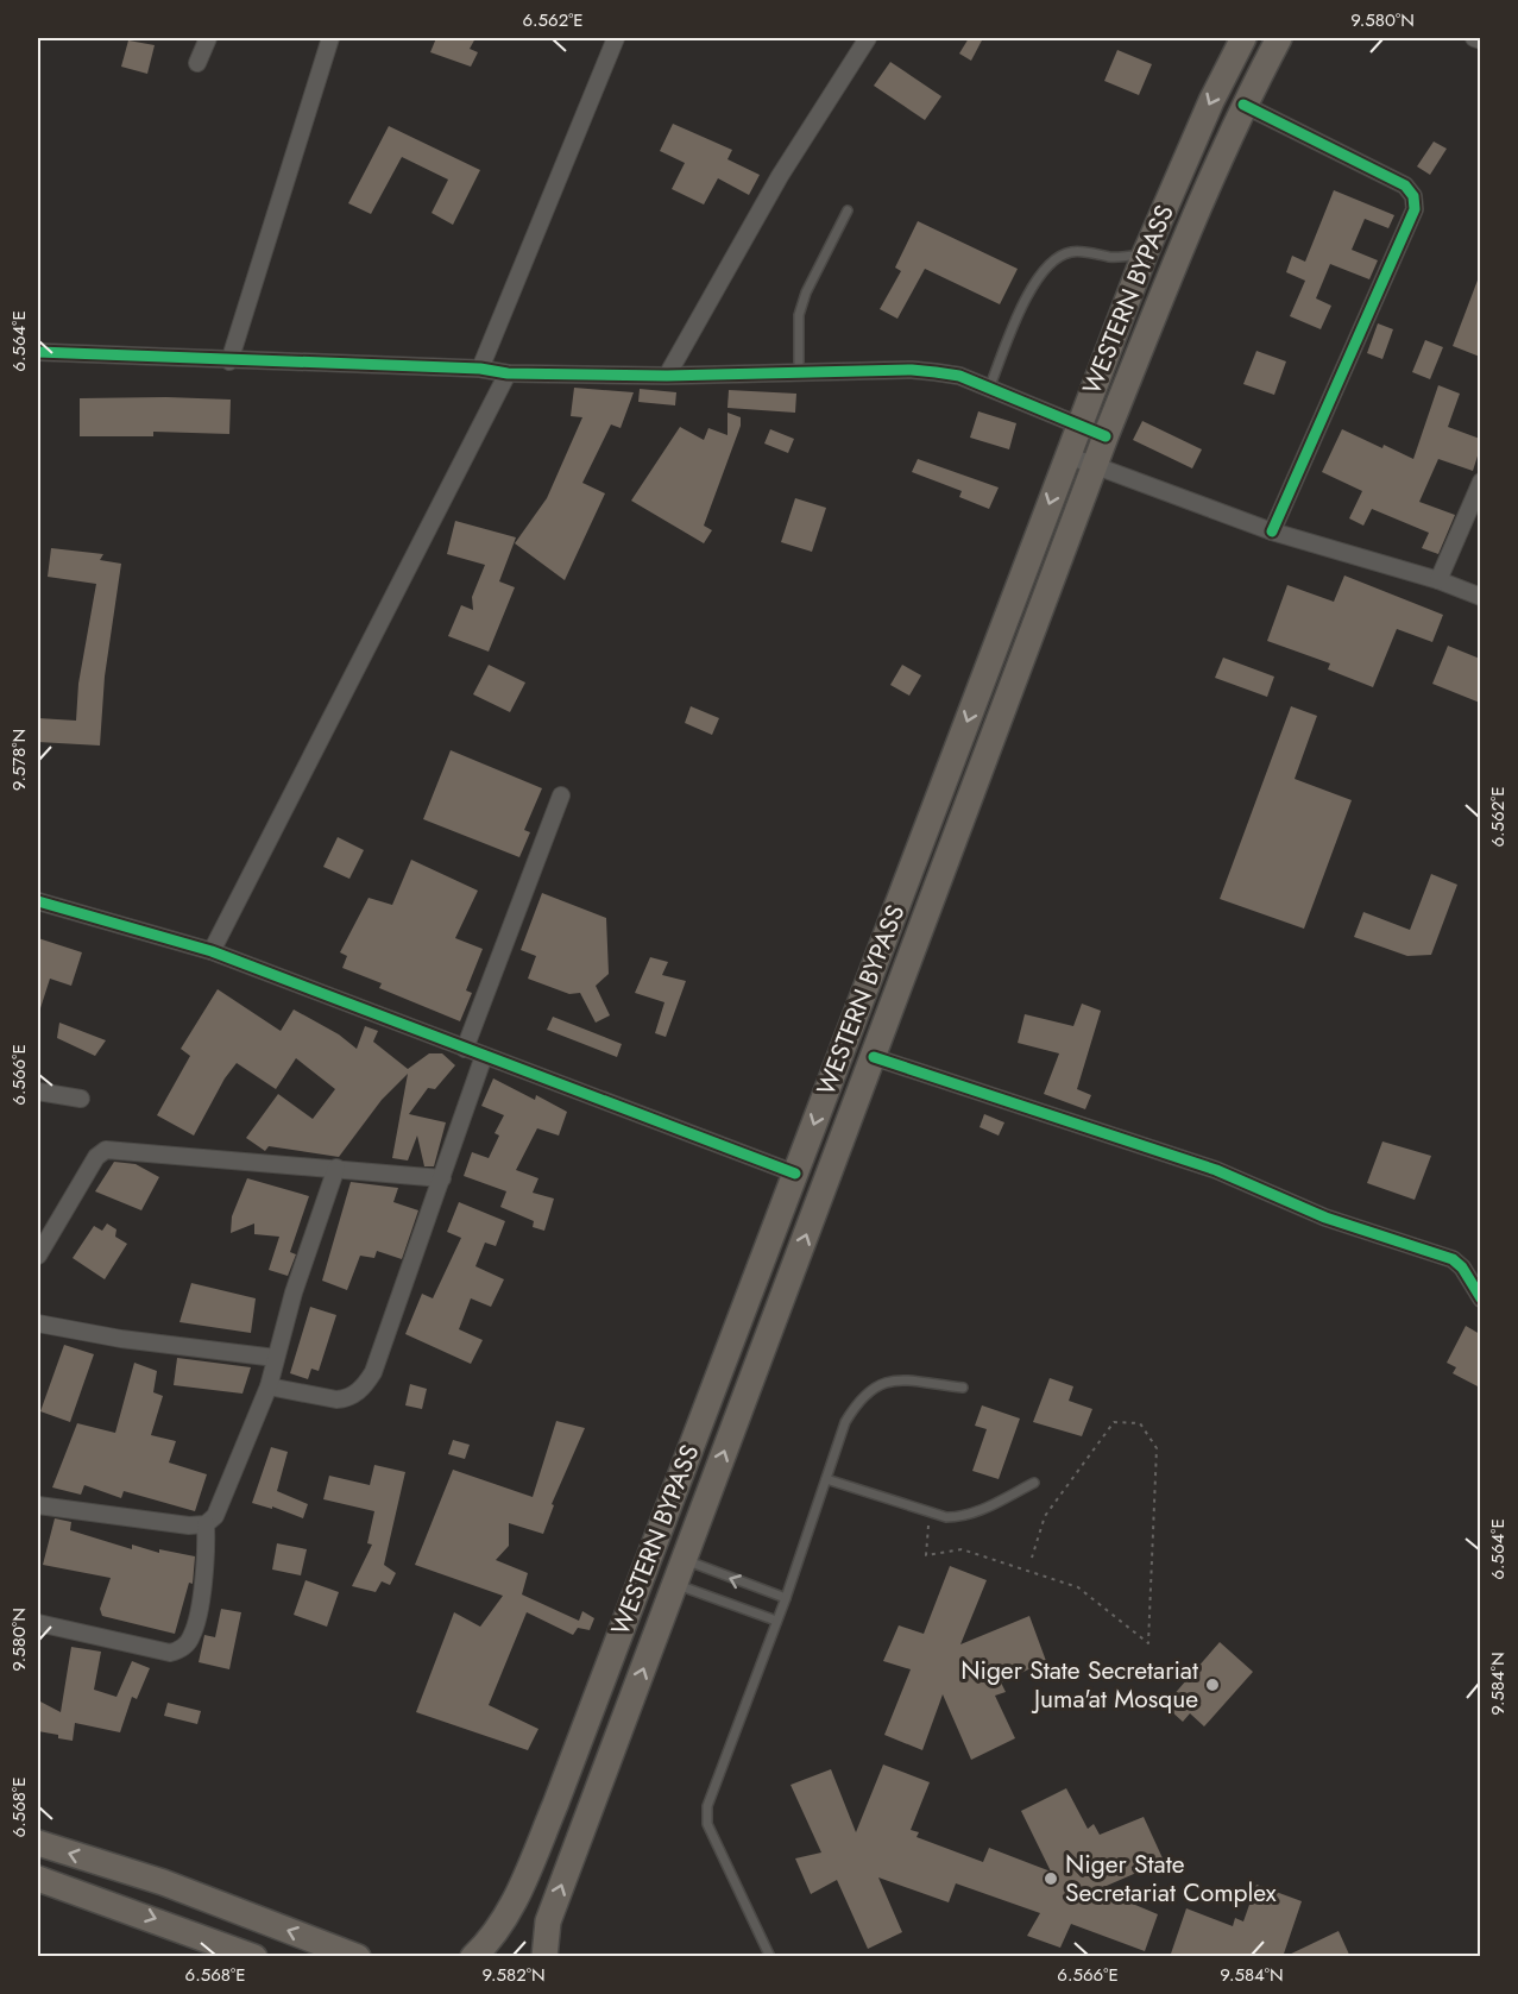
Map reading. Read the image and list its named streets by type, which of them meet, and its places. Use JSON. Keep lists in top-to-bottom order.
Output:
{
  "streets": {
    "main road": ["WESTERN BYPASS"]
  },
  "places": ["Niger State Secretariat Juma'at Mosque", "Niger State Secretariat Complex"],
  "coordinates": [
    "6.562°E",
    "9.580°N",
    "6.564°E",
    "9.578°N",
    "6.566°E",
    "9.584°N",
    "6.568°E",
    "9.582°N"
  ]
}
